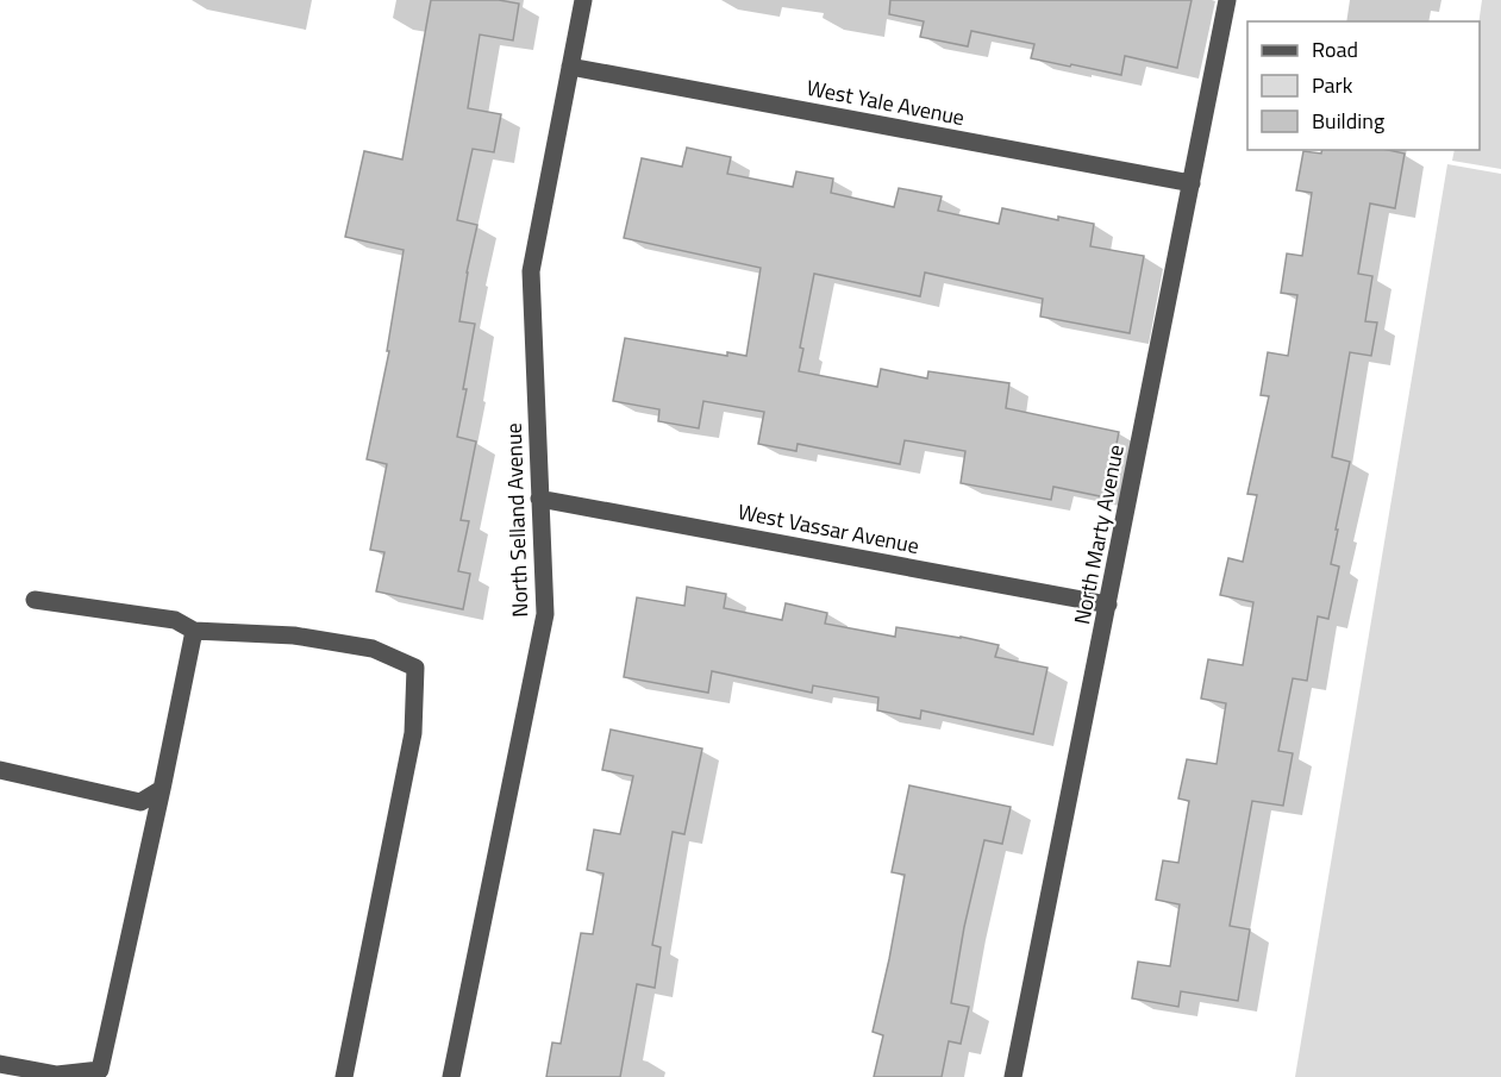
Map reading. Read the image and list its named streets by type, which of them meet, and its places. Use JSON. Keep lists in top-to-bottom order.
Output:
{
  "streets": {
    "street": [
      "West Yale Avenue",
      "North Selland Avenue",
      "West Vassar Avenue",
      "North Marty Avenue"
    ]
  },
  "crossings": [
    ["West Yale Avenue", "North Selland Avenue"],
    ["West Yale Avenue", "North Marty Avenue"],
    ["North Selland Avenue", "West Vassar Avenue"],
    ["West Vassar Avenue", "North Marty Avenue"]
  ],
  "legend": ["Road", "Park", "Building"]
}
